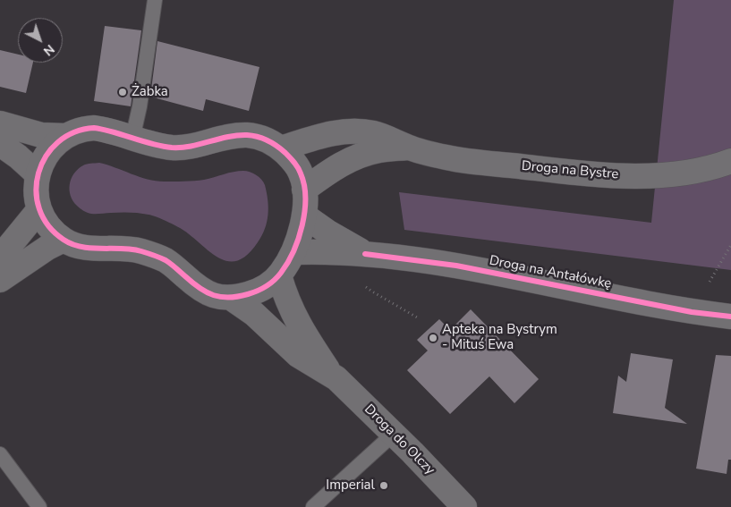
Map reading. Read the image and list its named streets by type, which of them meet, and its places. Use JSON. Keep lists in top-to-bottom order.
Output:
{
  "streets": {
    "street": ["Droga na Bystre", "Droga na Antałówkę", "Droga do Olczy"]
  },
  "places": ["Żabka", "Apteka na Bystrym - Mituś Ewa", "Imperial"],
  "north": "bottom right"
}
